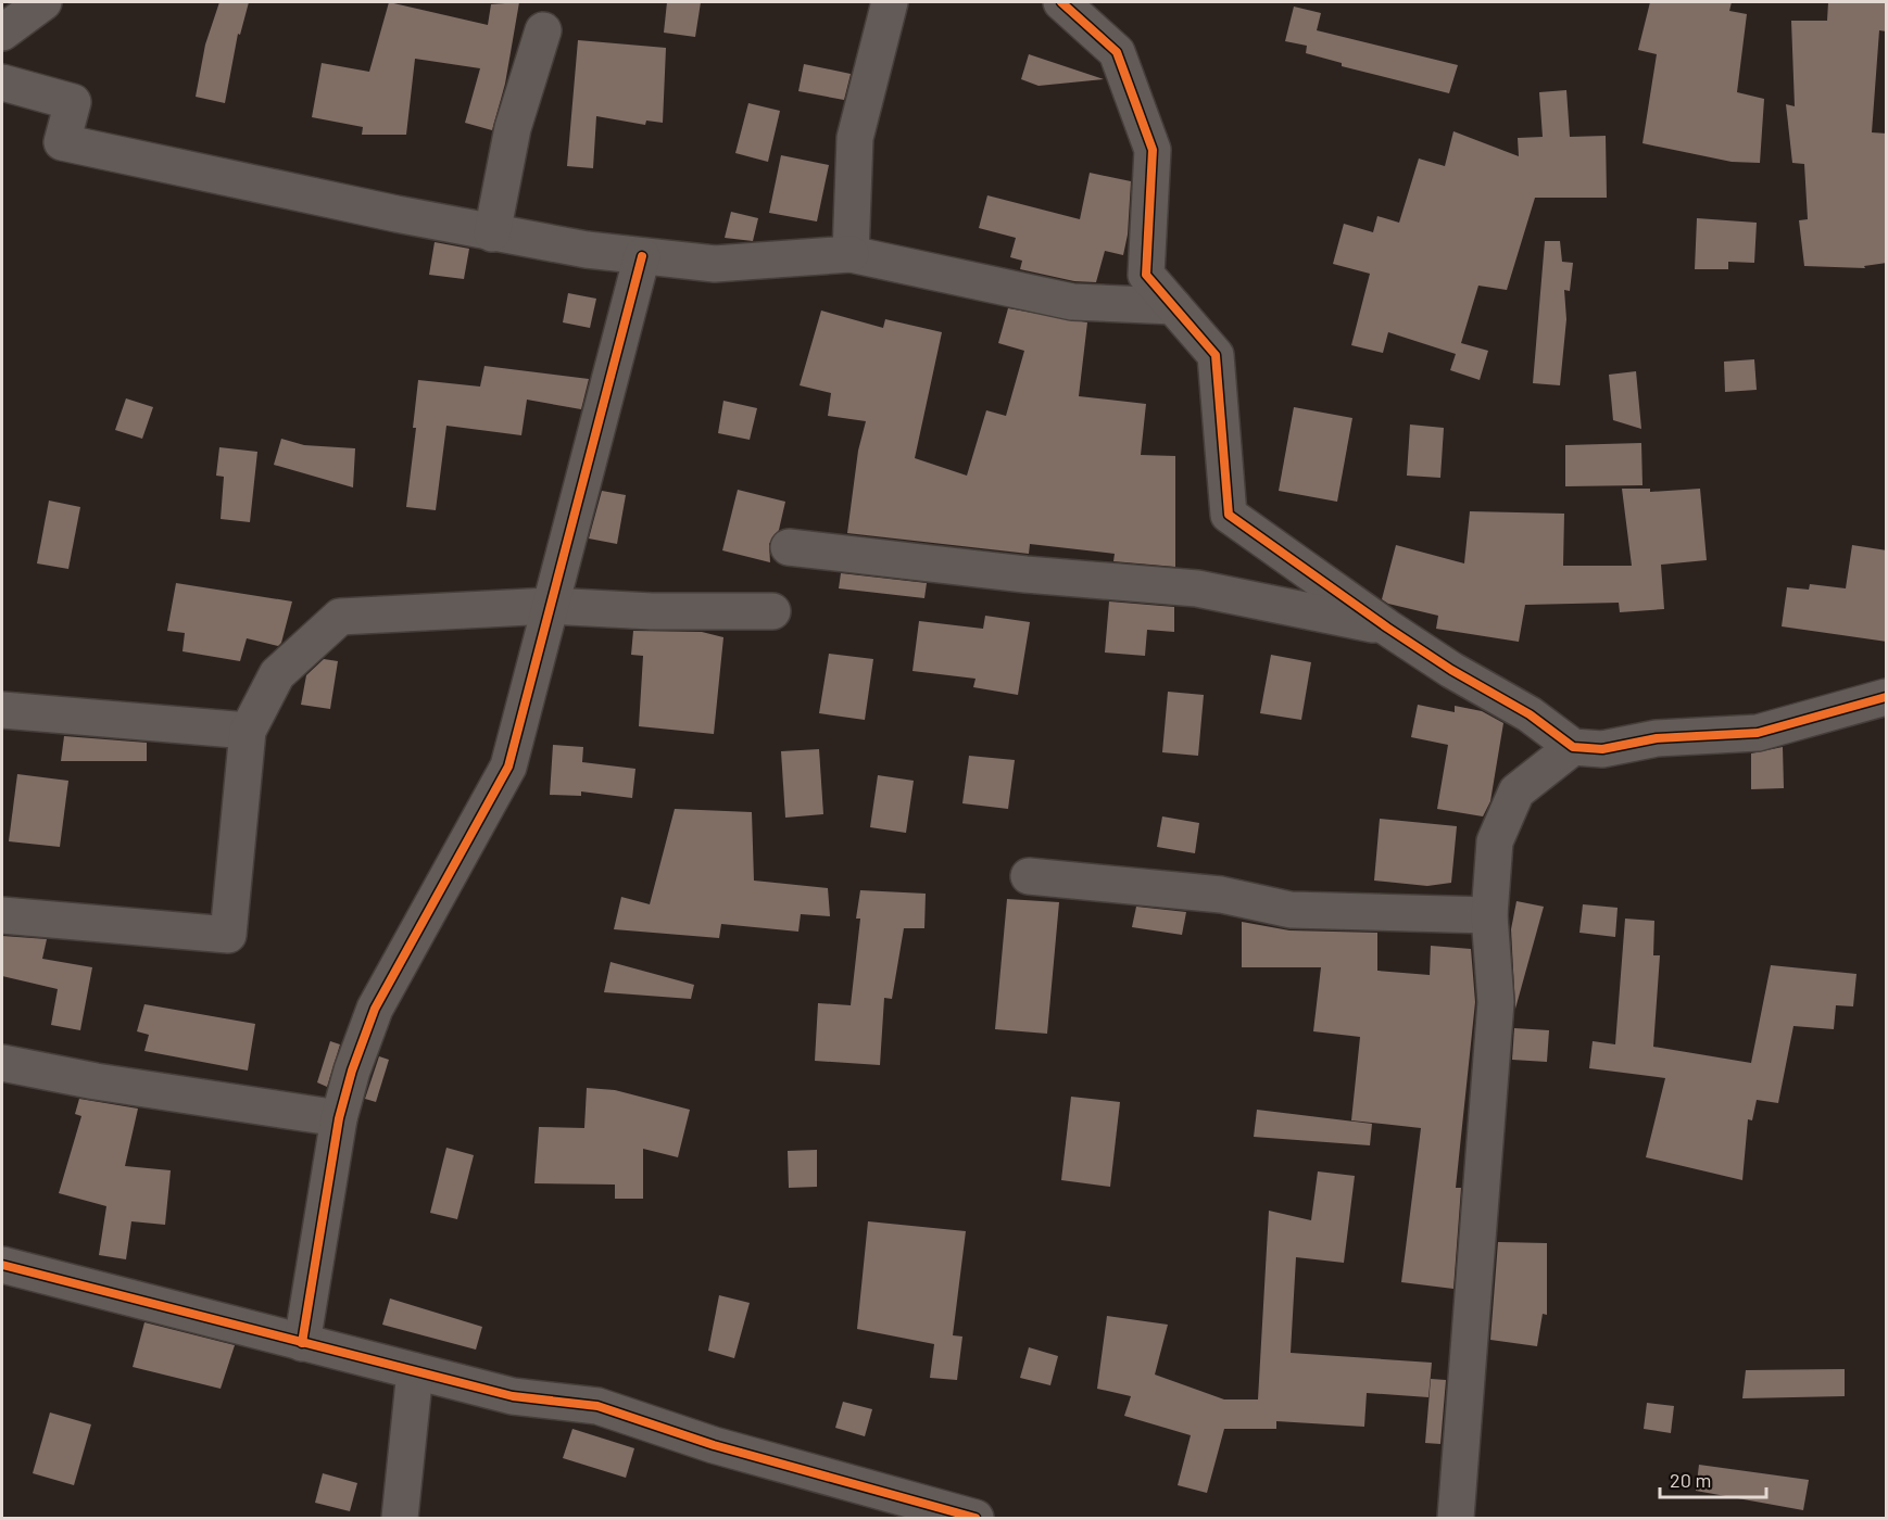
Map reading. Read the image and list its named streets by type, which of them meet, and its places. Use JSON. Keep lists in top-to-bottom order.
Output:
{
  "scale_bar": "20 m"
}
